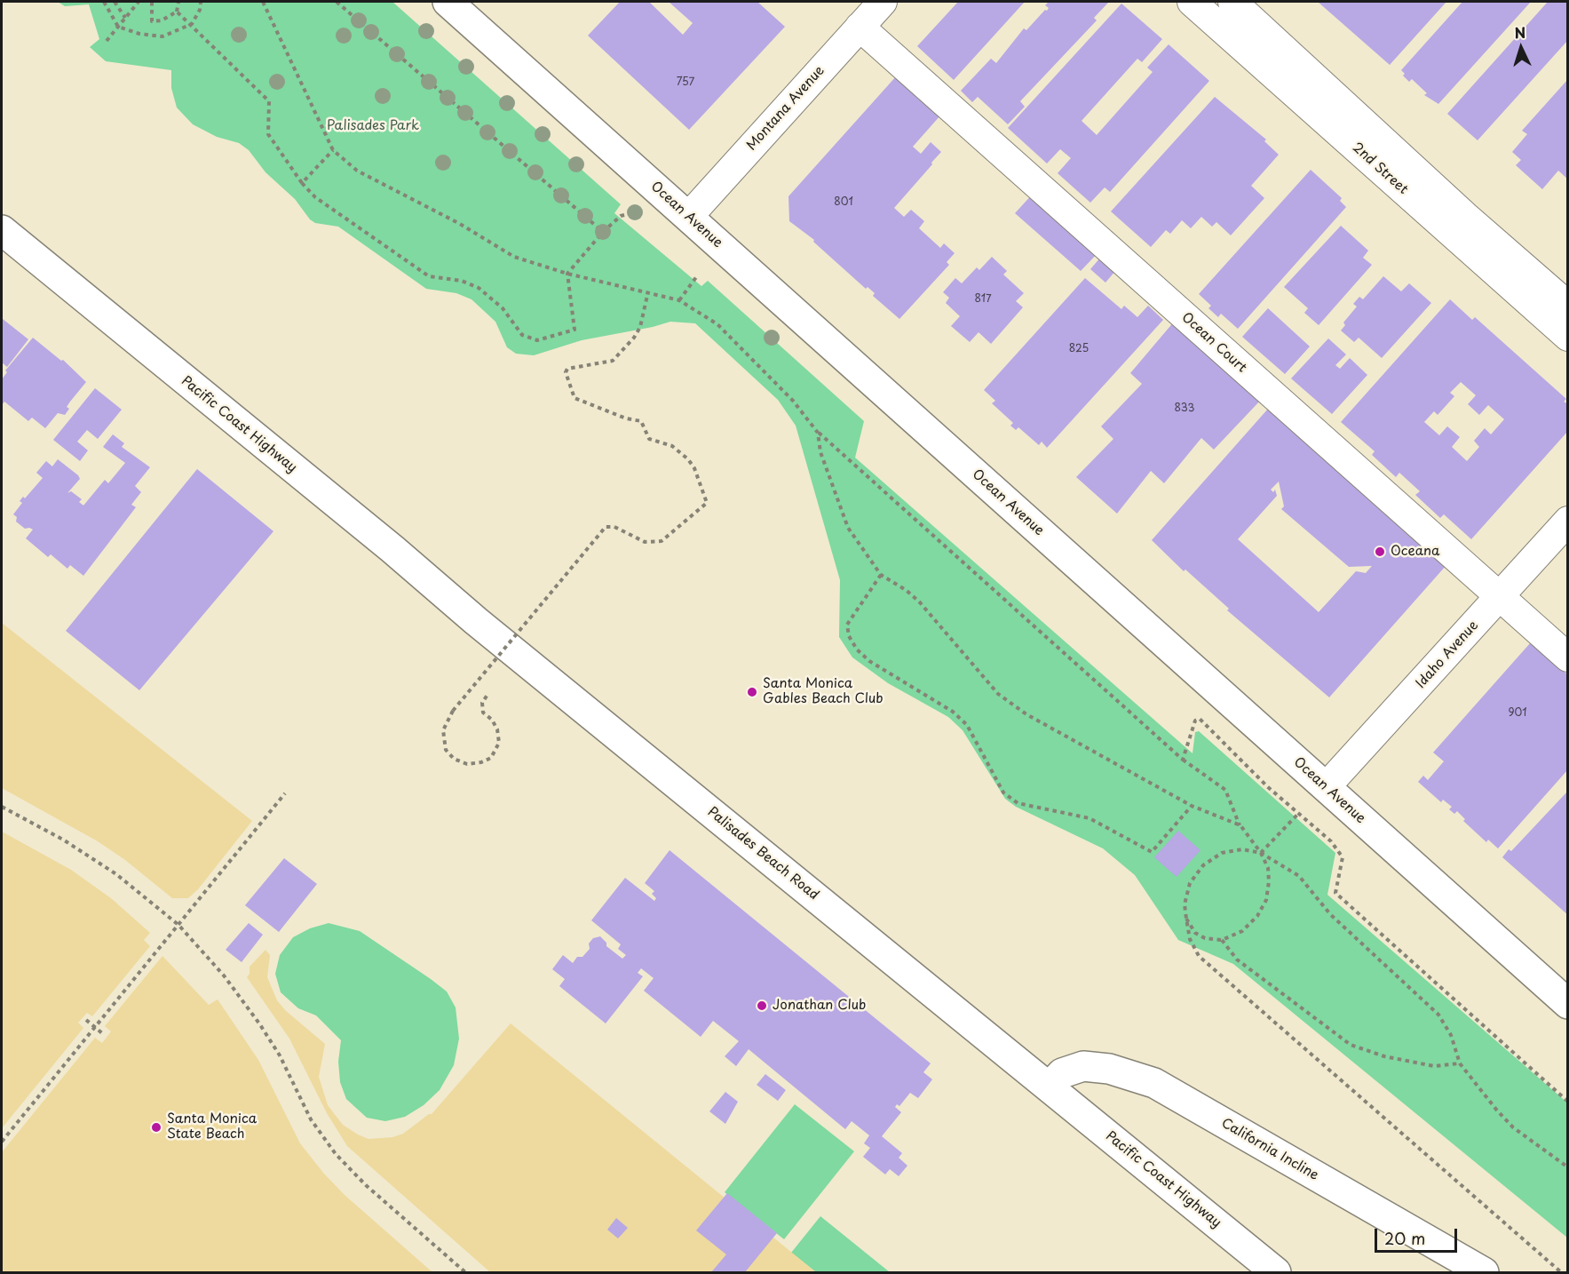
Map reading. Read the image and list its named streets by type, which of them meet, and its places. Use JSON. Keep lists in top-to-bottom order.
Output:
{
  "streets": {
    "main road": [
      "Ocean Avenue",
      "Pacific Coast Highway",
      "Palisades Beach Road",
      "California Incline"
    ],
    "street": [
      "Montana Avenue",
      "2nd Street",
      "Ocean Court",
      "Idaho Avenue"
    ]
  },
  "crossings": [
    ["Montana Avenue", "Ocean Avenue"],
    ["Montana Avenue", "Ocean Court"],
    ["Ocean Avenue", "Idaho Avenue"],
    ["Ocean Court", "Idaho Avenue"],
    ["Pacific Coast Highway", "Palisades Beach Road"],
    ["Pacific Coast Highway", "California Incline"],
    ["Palisades Beach Road", "California Incline"]
  ],
  "parks": ["Palisades Park"],
  "places": [
    "Oceana",
    "Santa Monica Gables Beach Club",
    "Jonathan Club",
    "Santa Monica State Beach"
  ],
  "house_numbers": [
    "757",
    "801",
    "817",
    "825",
    "833",
    "901"
  ],
  "scale_bar": "20 m",
  "north": "top"
}
